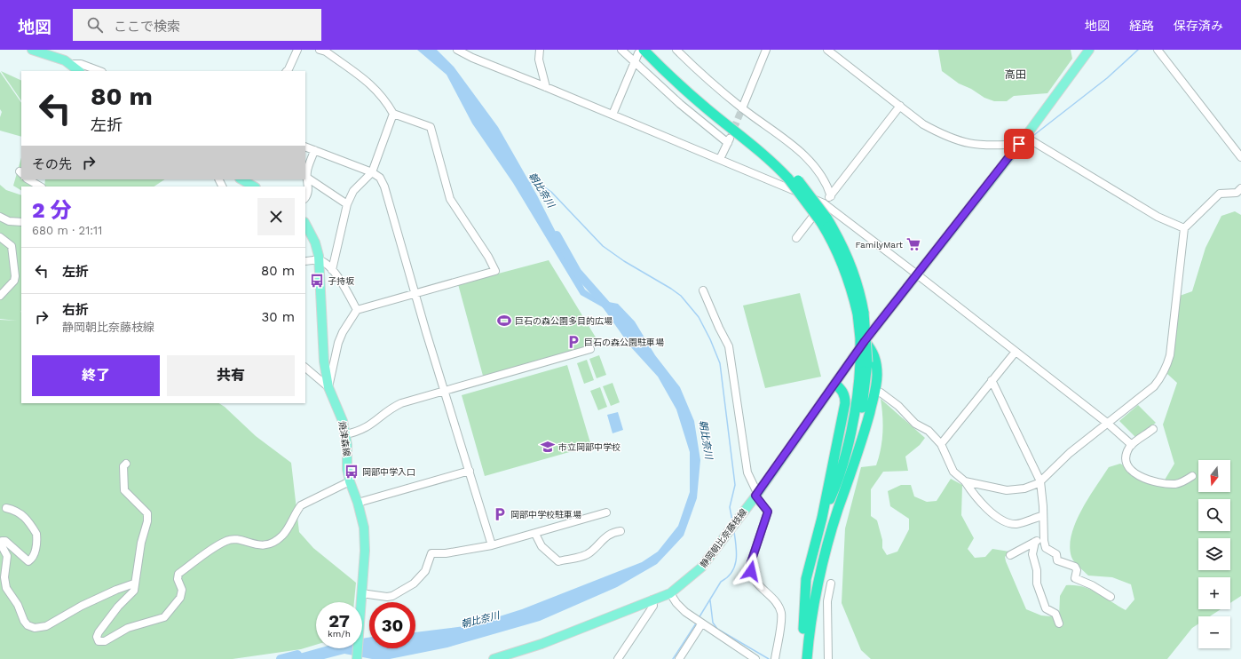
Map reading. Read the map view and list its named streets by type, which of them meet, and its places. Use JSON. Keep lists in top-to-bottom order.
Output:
{
  "streets": {
    "main road": ["焼津森線", "静岡朝比奈藤枝線"]
  },
  "districts": ["高田"],
  "water": ["朝比奈川"],
  "places": {
    "supermarket": ["FamilyMart"],
    "bus stop": ["子持坂", "岡部中学入口"],
    "sports": ["巨石の森公園多目的広場"],
    "parking": ["巨石の森公園駐車場", "岡部中学校駐車場"],
    "school or university": ["市立岡部中学校"]
  },
  "north": "bottom",
  "page": {
    "header": "地図",
    "search": "ここで検索",
    "nav": ["地図", "経路", "保存済み"],
    "turn": ["80 m", "左折"],
    "then": "その先",
    "heading": ["2 分", "680 m · 21:11"],
    "list": [
      {
        "name": "左折",
        "value": "80 m"
      },
      {
        "name": "右折",
        "note": "静岡朝比奈藤枝線",
        "value": "30 m"
      }
    ],
    "buttons": ["終了", "共有"],
    "map_buttons": ["+", "−"],
    "speed": "27 km/h",
    "limit": "30"
  }
}
